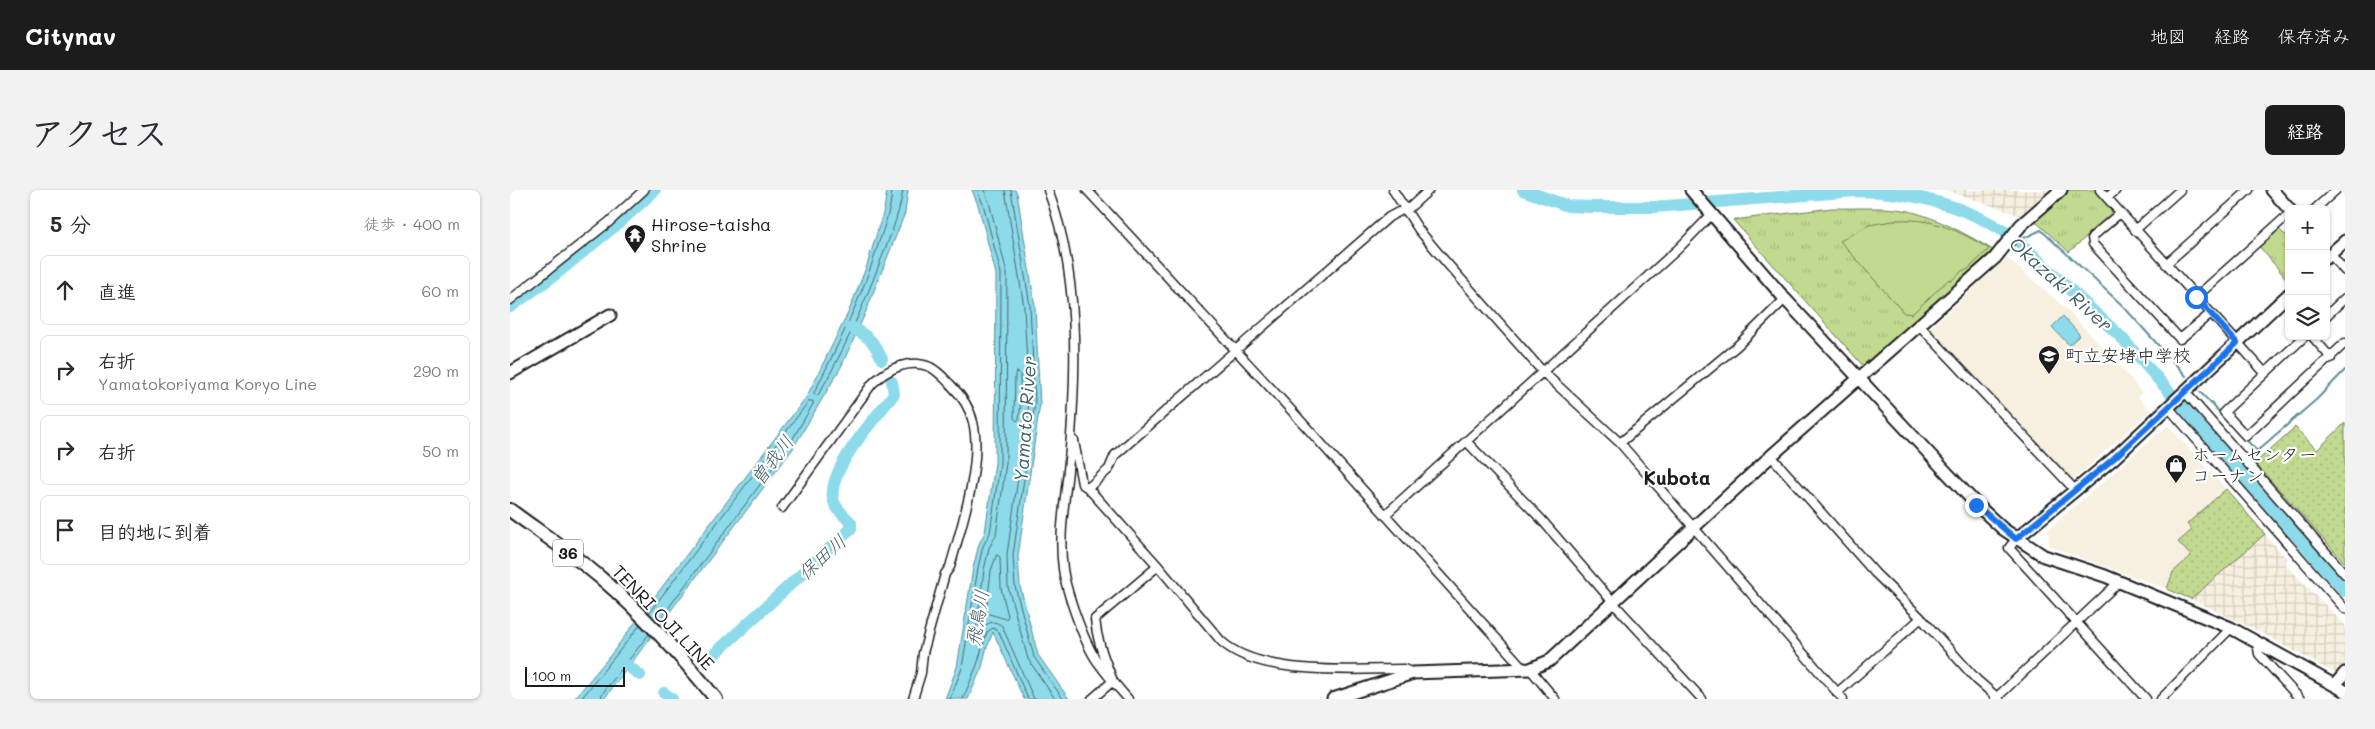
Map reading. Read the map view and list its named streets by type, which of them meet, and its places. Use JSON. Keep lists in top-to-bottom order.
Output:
{
  "streets": {
    "main road": ["36", "TENRI OJI LINE"]
  },
  "districts": ["Kubota"],
  "water": [
    "Okazaki River",
    "Yamato River",
    "曽我川",
    "保田川",
    "飛鳥川"
  ],
  "places": {
    "temple": ["Hirose-taisha Shrine"],
    "school or university": ["町立安堵中学校"],
    "shop": ["ホームセンター コーナン"]
  },
  "scale_bar": "100 m",
  "page": {
    "header": "Citynav",
    "nav": ["地図", "経路", "保存済み"],
    "title": "アクセス",
    "buttons": "経路",
    "heading": ["5 分", "徒歩 · 400 m"],
    "map_buttons": ["+", "−"],
    "list": [
      ["直進", "60 m"],
      ["右折", "Yamatokoriyama Koryo Line", "290 m"],
      ["右折", "50 m"],
      "目的地に到着"
    ],
    "scale": "100 m"
  }
}
